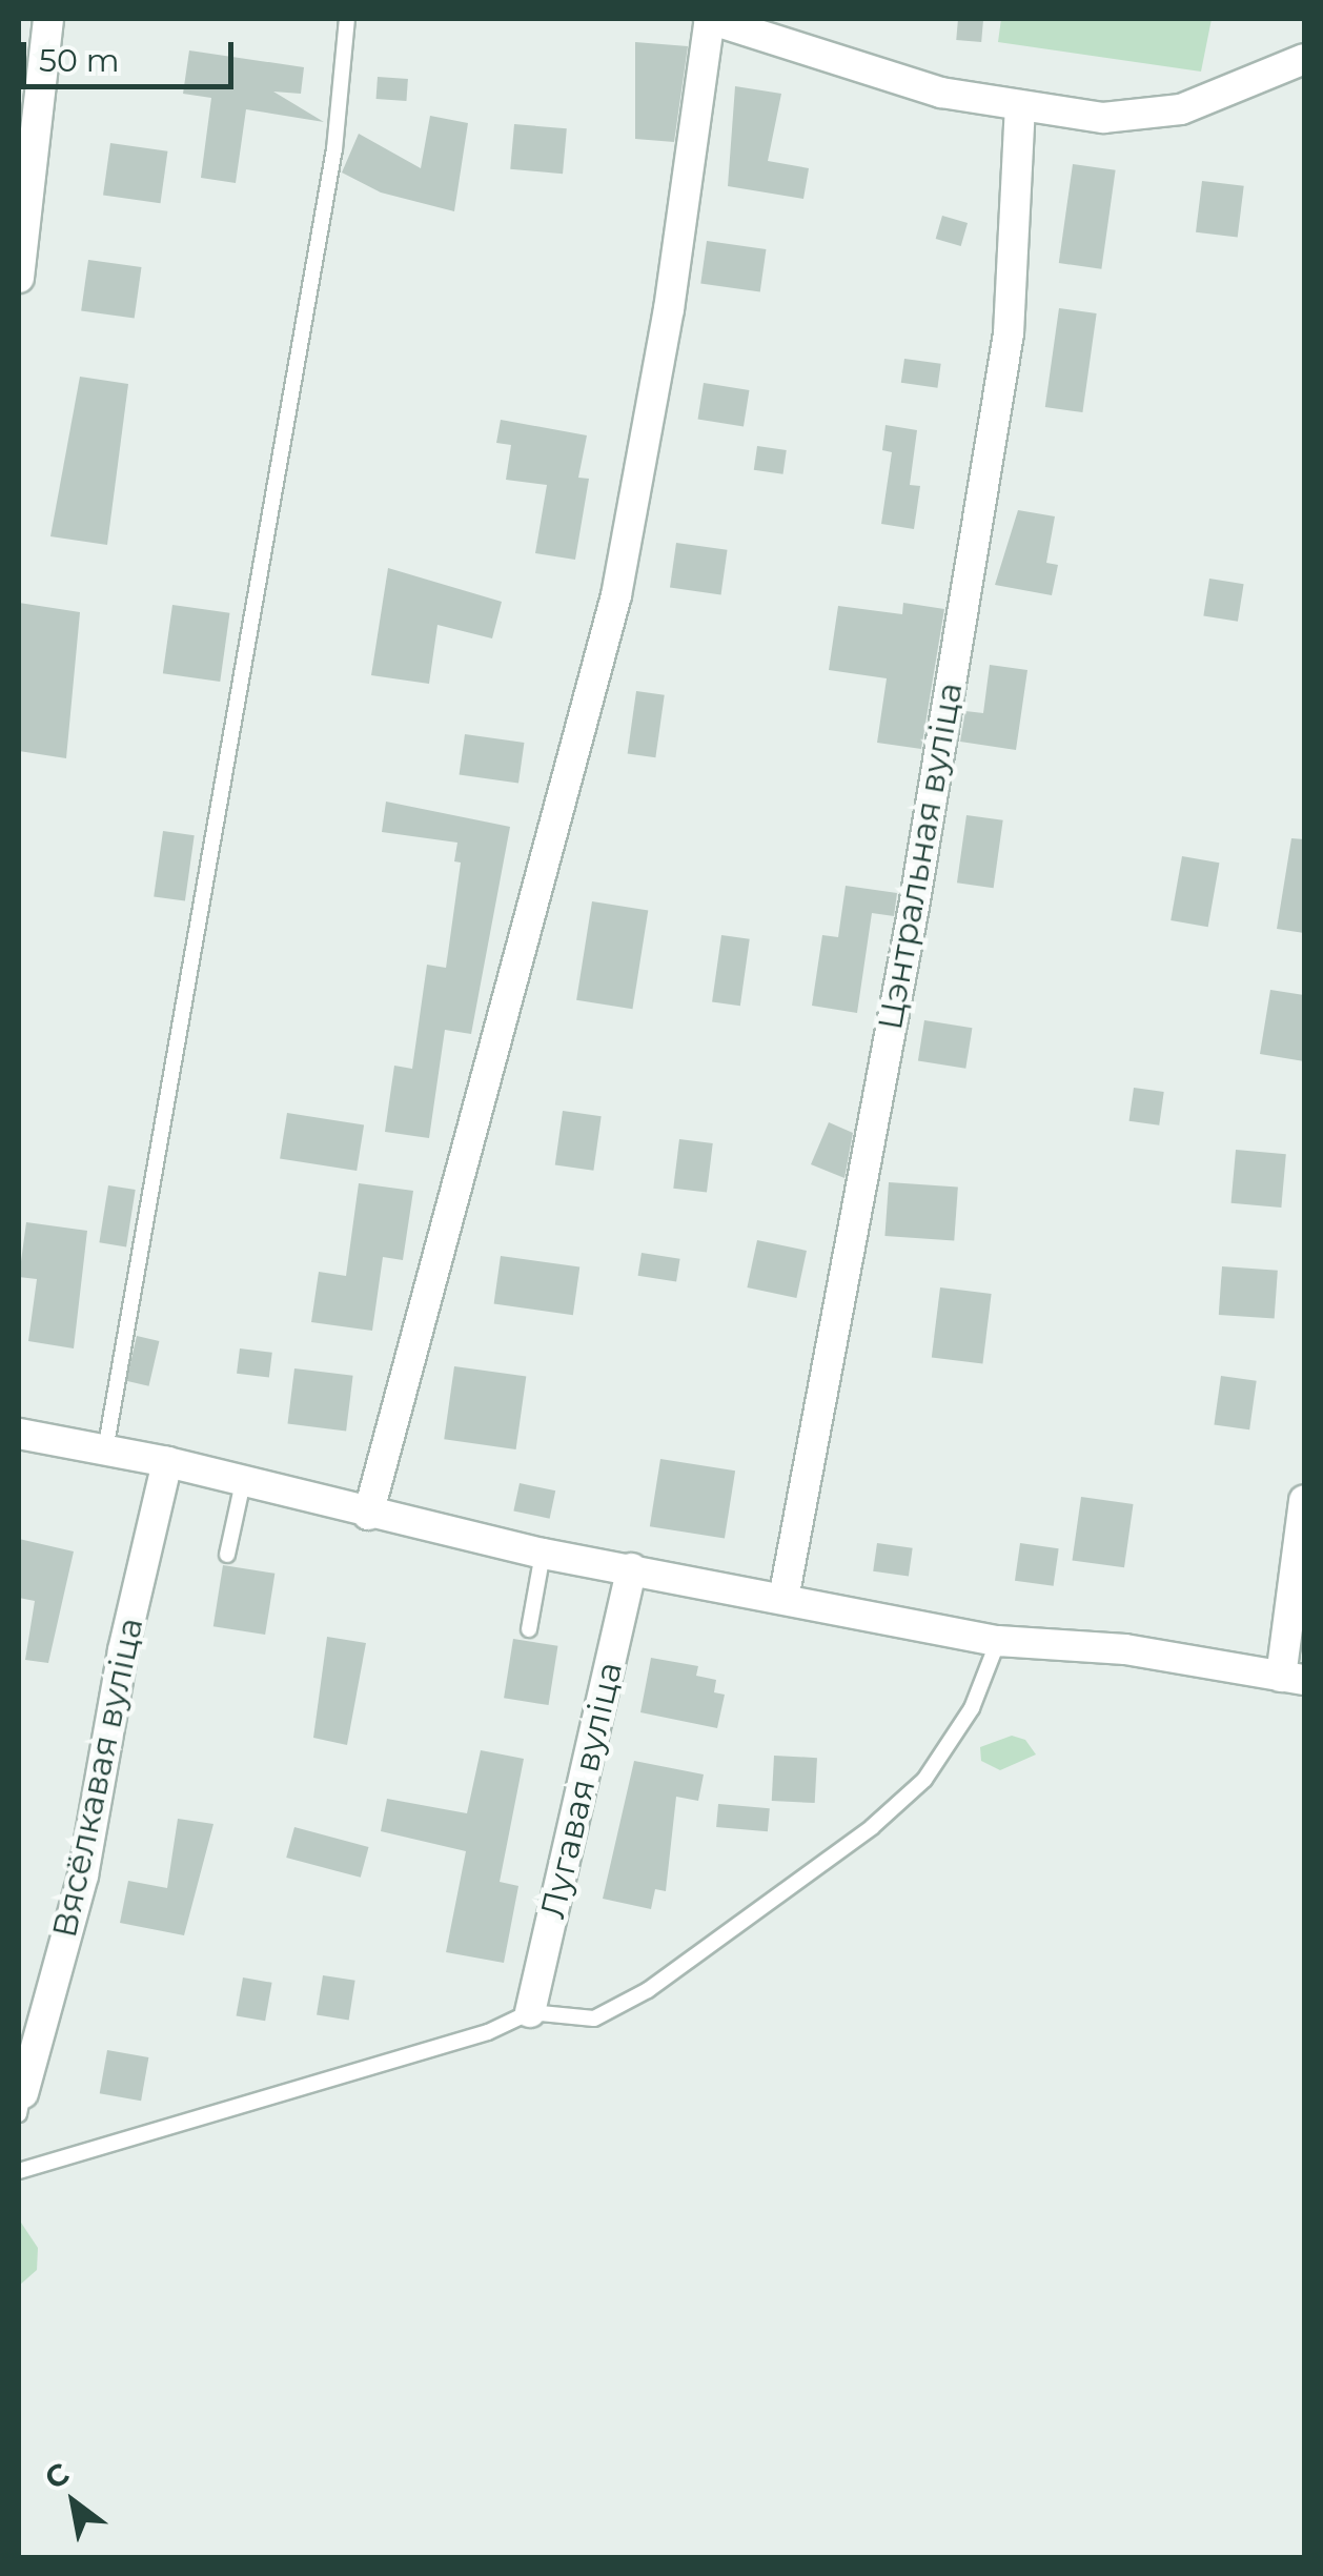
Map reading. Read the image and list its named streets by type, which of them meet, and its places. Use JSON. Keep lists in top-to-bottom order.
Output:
{
  "streets": {
    "street": ["Цэнтральная вуліца", "Вясёлкавая вуліца", "Лугавая вуліца"]
  },
  "scale_bar": "50 m",
  "north": "top left"
}
